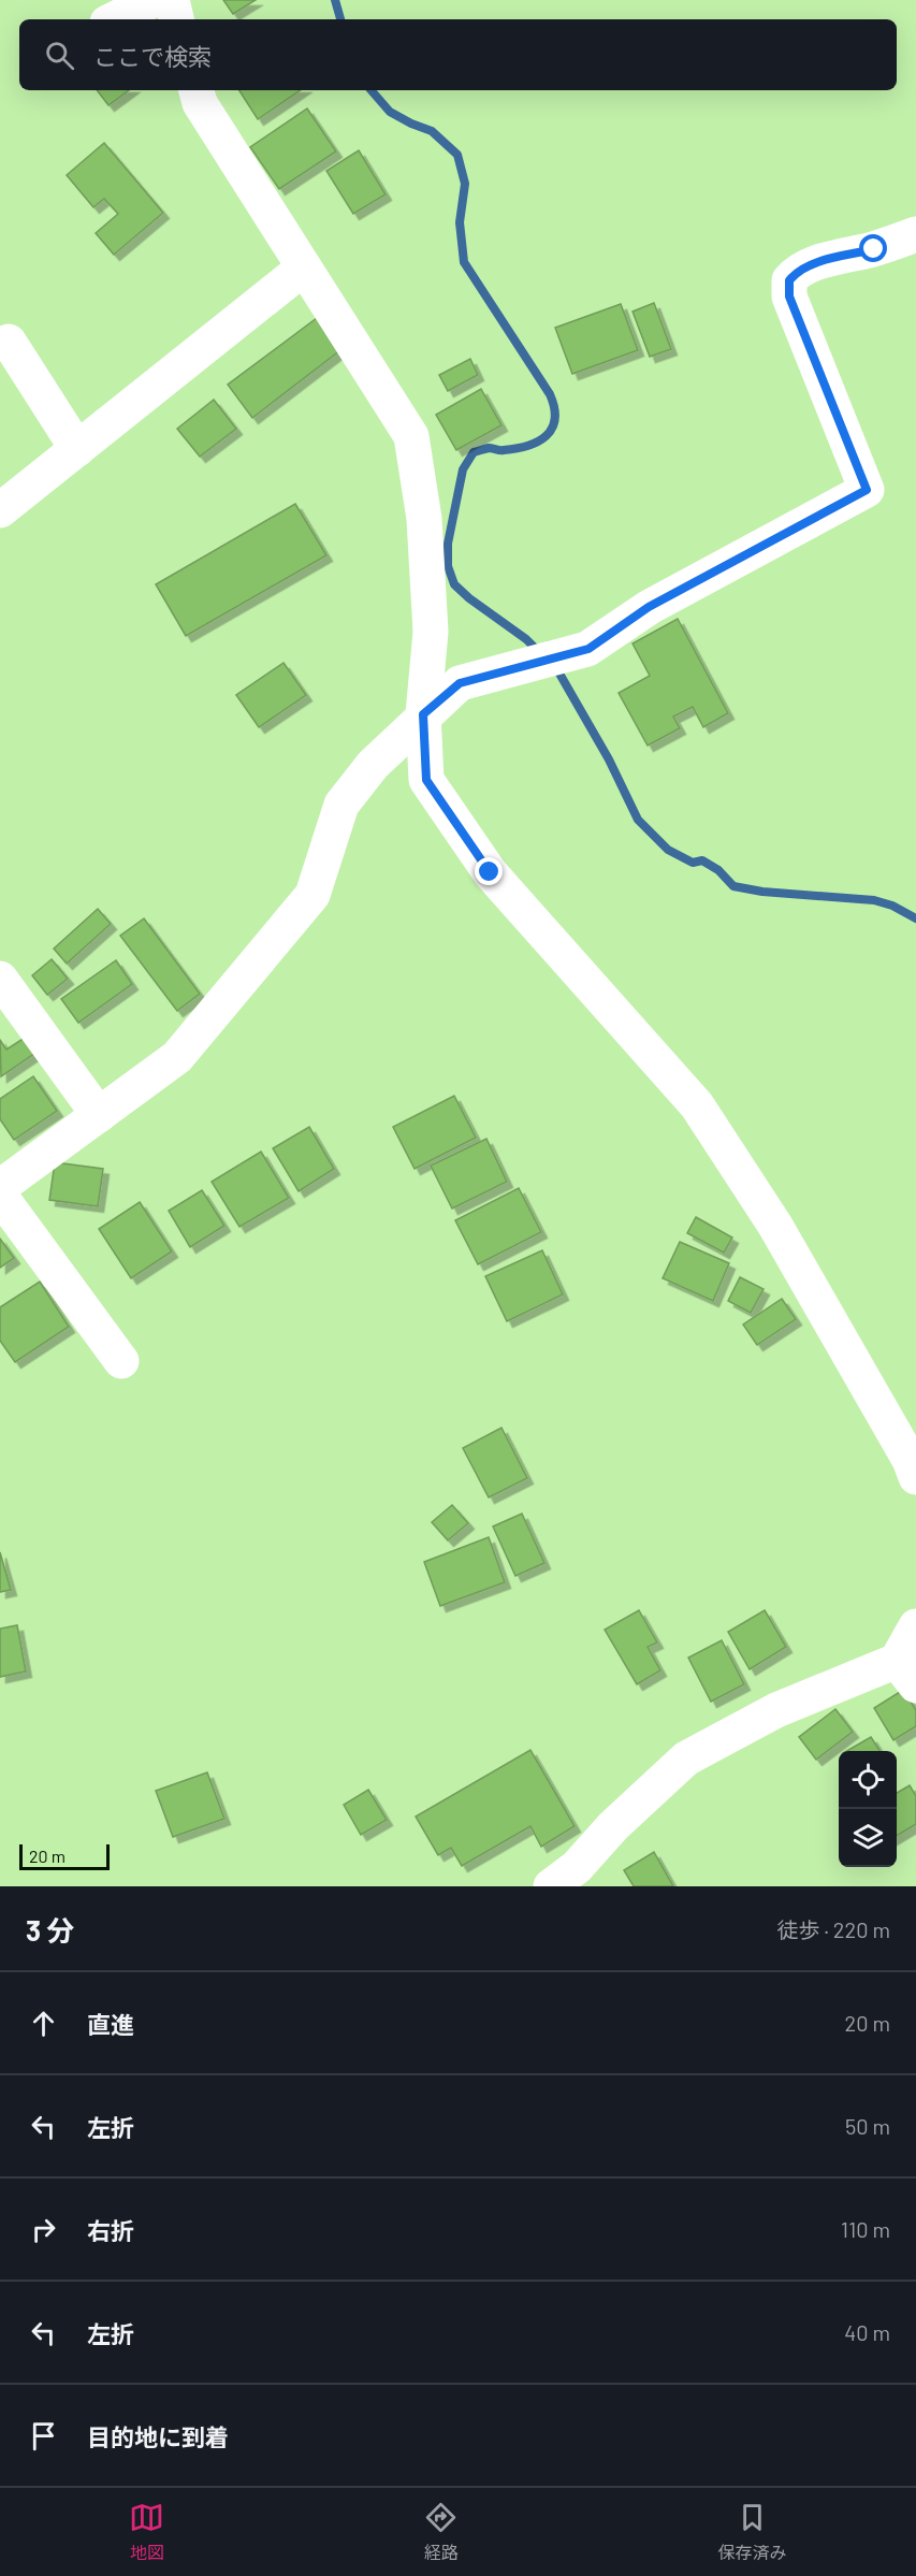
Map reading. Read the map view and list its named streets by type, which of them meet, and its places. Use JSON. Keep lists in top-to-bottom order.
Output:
{
  "scale_bar": "20 m",
  "page": {
    "search": "ここで検索",
    "scale": "20 m",
    "heading": ["3 分", "徒歩 · 220 m"],
    "list": [
      ["直進", "20 m"],
      ["左折", "50 m"],
      ["右折", "110 m"],
      ["左折", "40 m"],
      "目的地に到着"
    ],
    "nav": ["地図", "経路", "保存済み"]
  }
}
